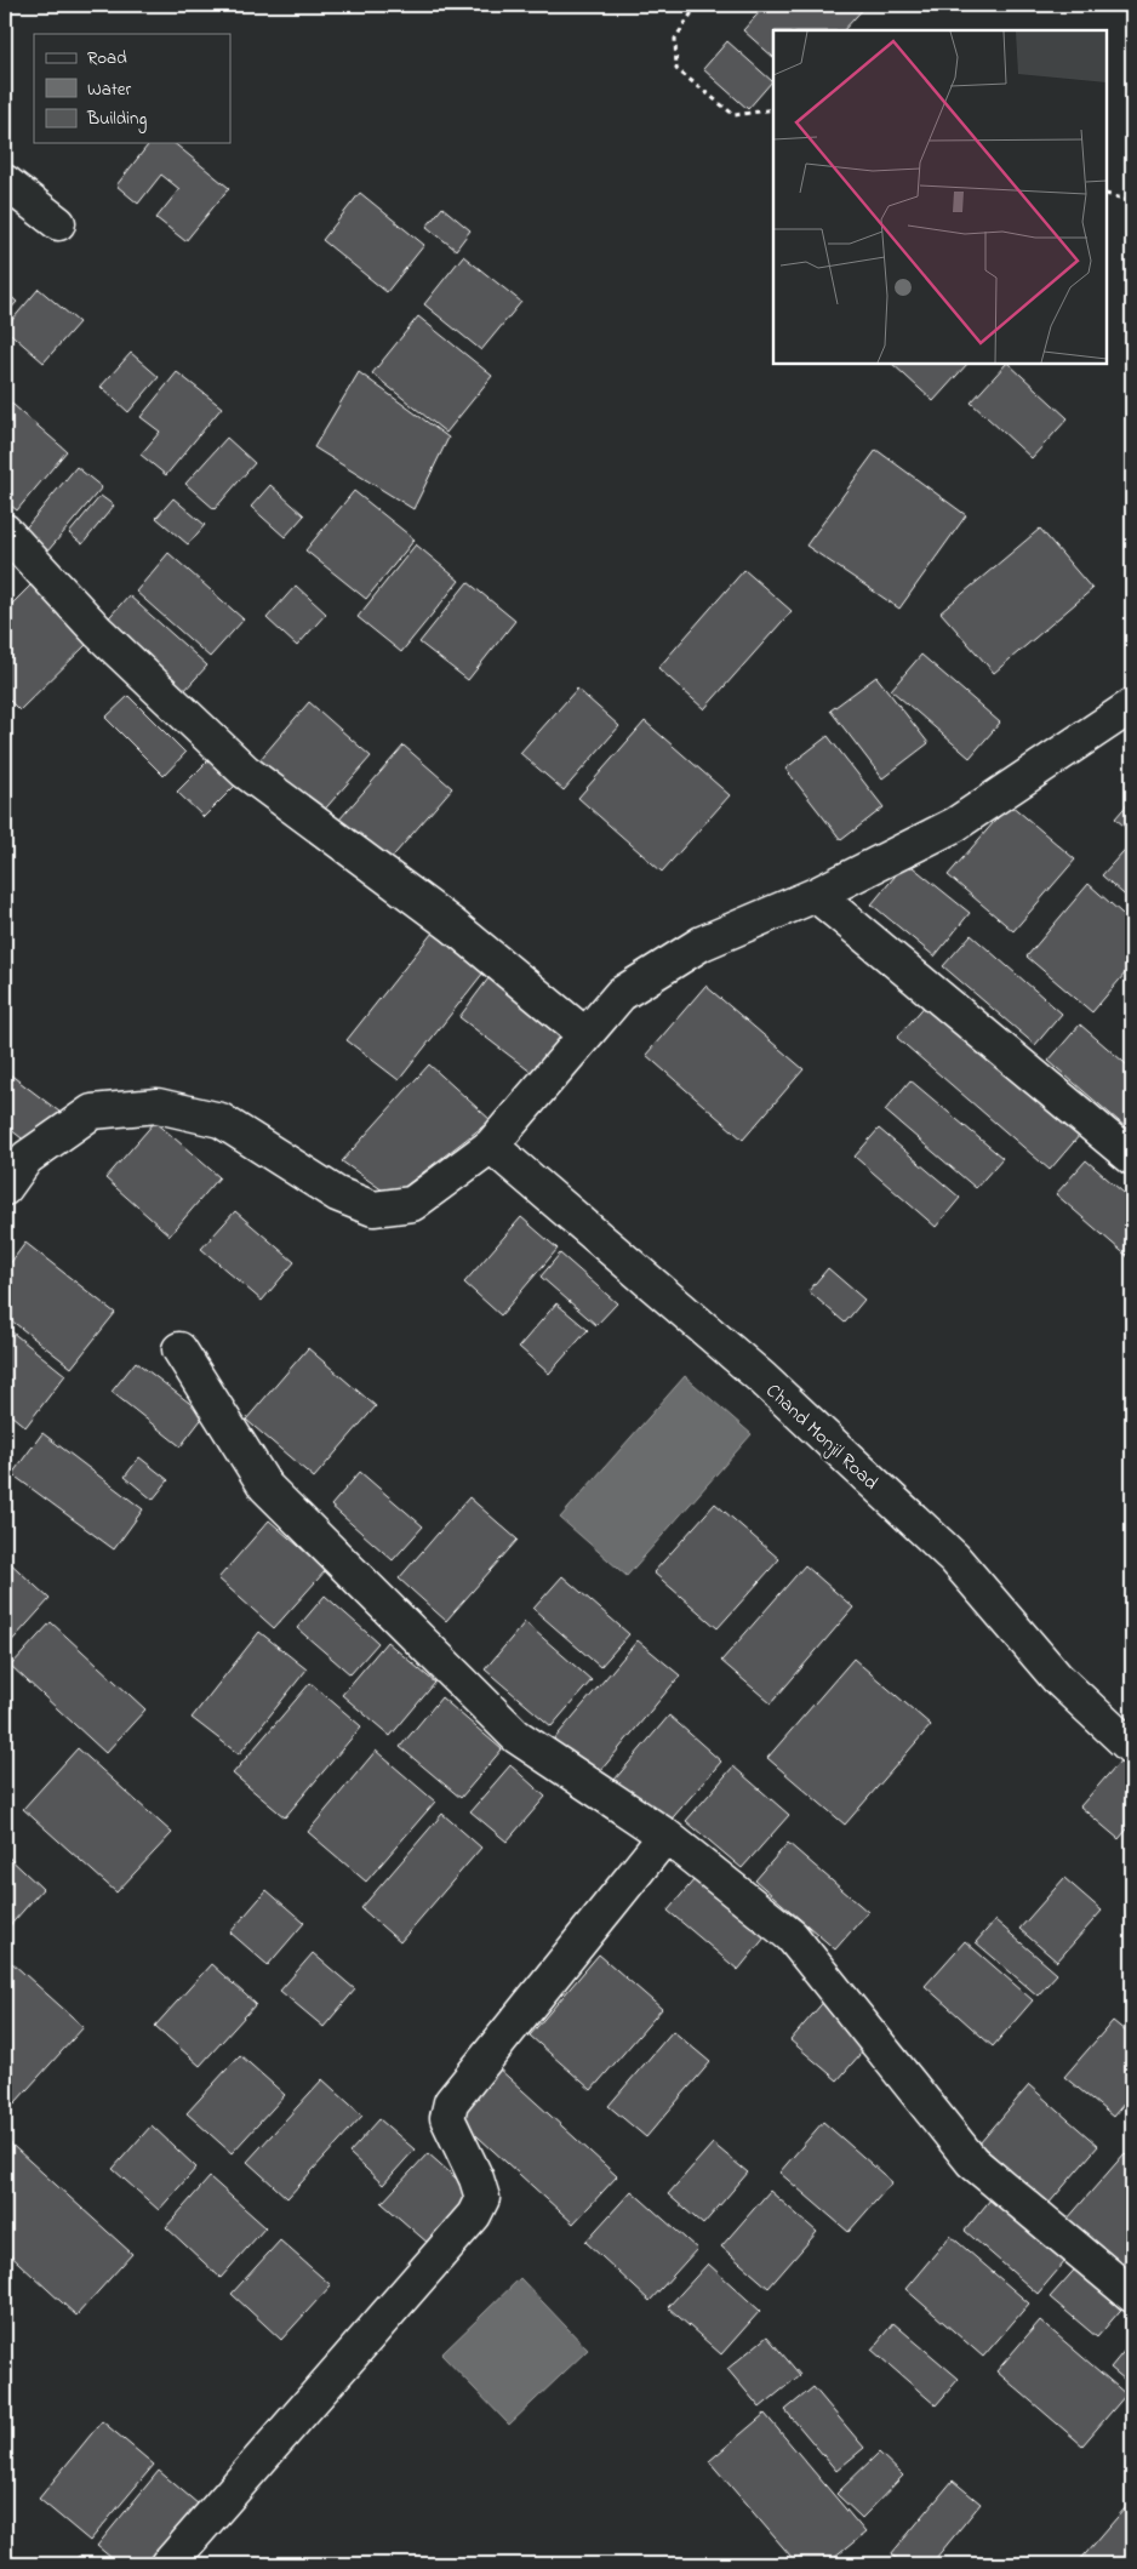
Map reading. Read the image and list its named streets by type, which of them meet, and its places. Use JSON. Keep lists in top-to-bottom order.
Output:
{
  "streets": {
    "street": ["Chand Monjil Road"]
  },
  "legend": ["Road", "Water", "Building"]
}
